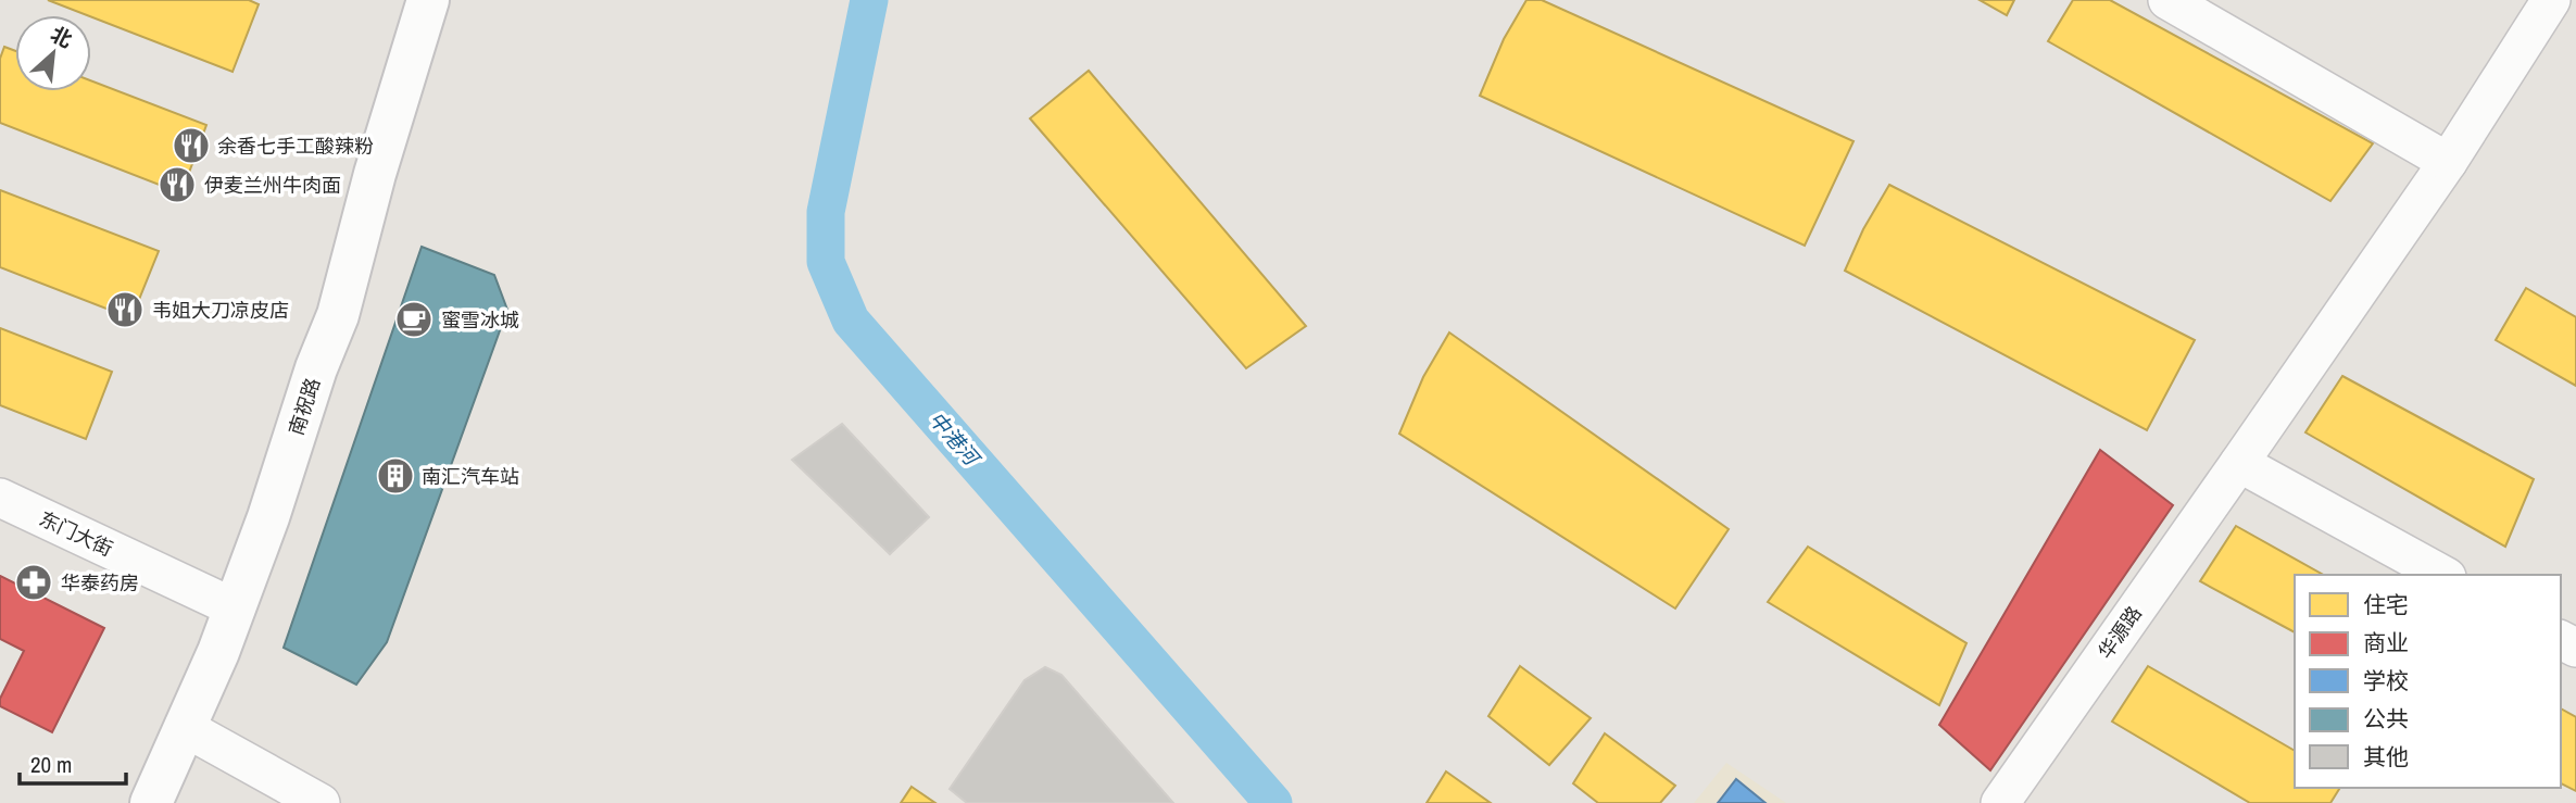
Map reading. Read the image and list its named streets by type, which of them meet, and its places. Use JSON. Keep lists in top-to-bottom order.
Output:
{
  "streets": {
    "main road": ["南祝路"],
    "street": ["东门大街", "华源路"]
  },
  "crossings": [
    ["南祝路", "东门大街"]
  ],
  "water": ["中港河"],
  "places": {
    "restaurant": ["余香七手工酸辣粉", "伊麦兰州牛肉面", "韦姐大刀凉皮店"],
    "cafe": ["蜜雪冰城"],
    "building": ["南汇汽车站"],
    "pharmacy": ["华泰药房"]
  },
  "legend": [
    "住宅",
    "商业",
    "学校",
    "公共",
    "其他"
  ],
  "scale_bar": "20 m",
  "north": "top right"
}
